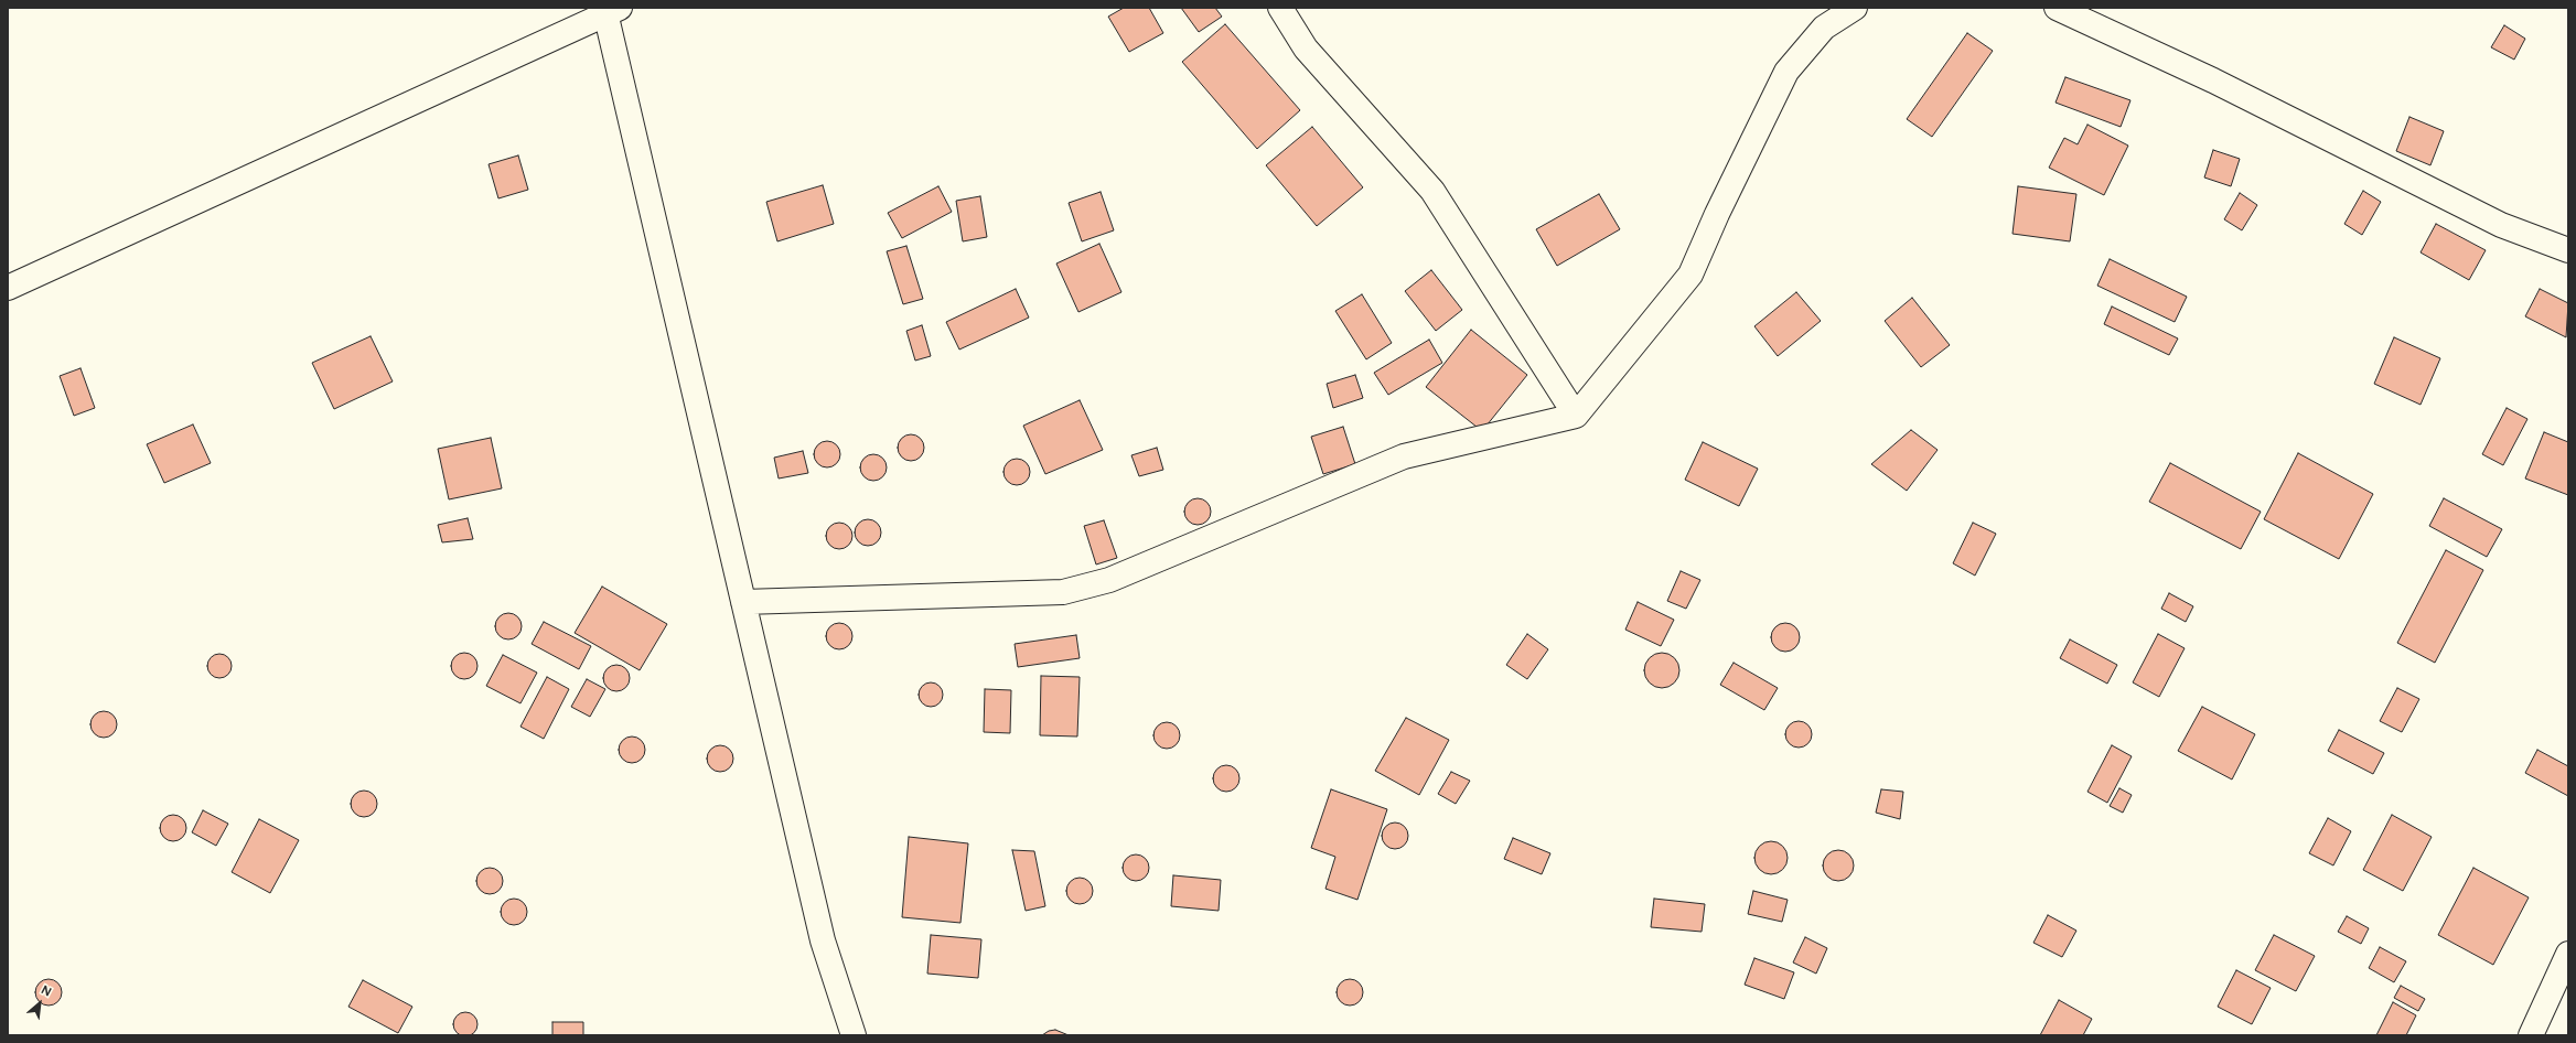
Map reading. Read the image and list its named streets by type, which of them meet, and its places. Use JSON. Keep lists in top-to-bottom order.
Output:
{
  "north": "top right"
}
